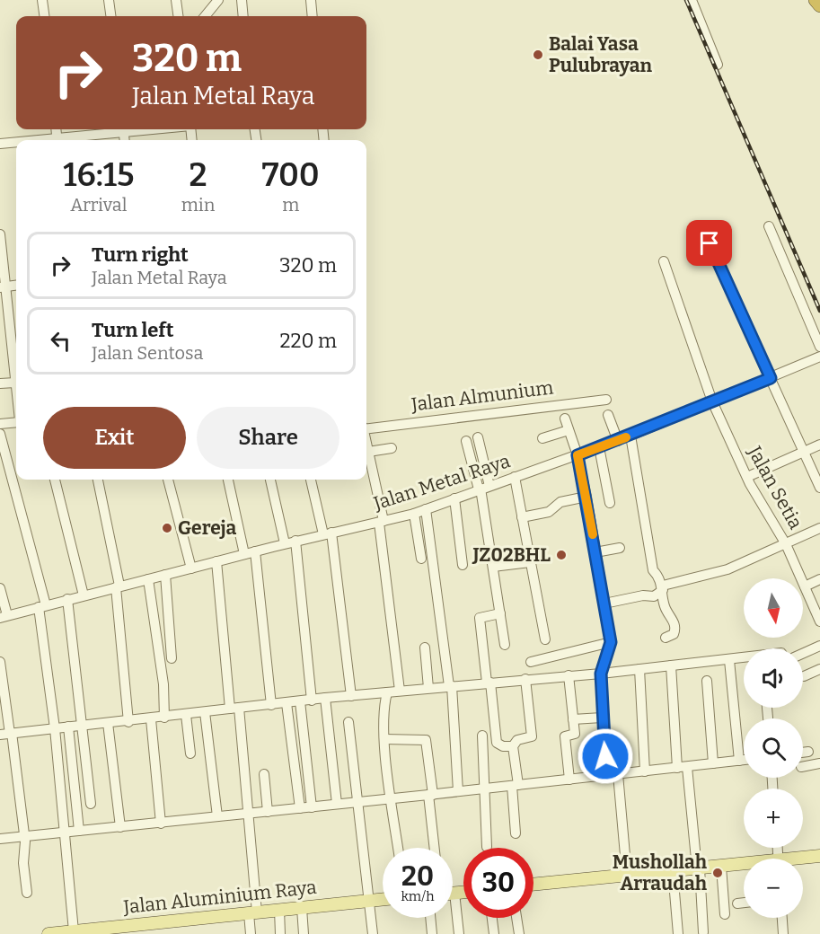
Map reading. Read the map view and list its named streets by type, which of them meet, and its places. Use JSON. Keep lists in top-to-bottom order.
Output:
{
  "streets": {
    "main road": ["Jalan Aluminium Raya"],
    "street": ["Jalan Almunium", "Jalan Metal Raya", "Jalan Setia"]
  },
  "crossings": [
    ["Jalan Metal Raya", "Jalan Setia"]
  ],
  "places": [
    "Balai Yasa Pulubrayan",
    "Gereja",
    "JZ02BHL",
    "Mushollah Arraudah"
  ],
  "north": "bottom",
  "page": {
    "turn": ["320 m", "Jalan Metal Raya"],
    "eta": [
      "16:15",
      "Arrival",
      "2",
      "min",
      "700",
      "m"
    ],
    "list": [
      {
        "name": "Turn right",
        "note": "Jalan Metal Raya",
        "value": "320 m"
      },
      {
        "name": "Turn left",
        "note": "Jalan Sentosa",
        "value": "220 m"
      }
    ],
    "buttons": ["Exit", "Share"],
    "map_buttons": ["+", "−"],
    "speed": "20 km/h",
    "limit": "30"
  }
}
